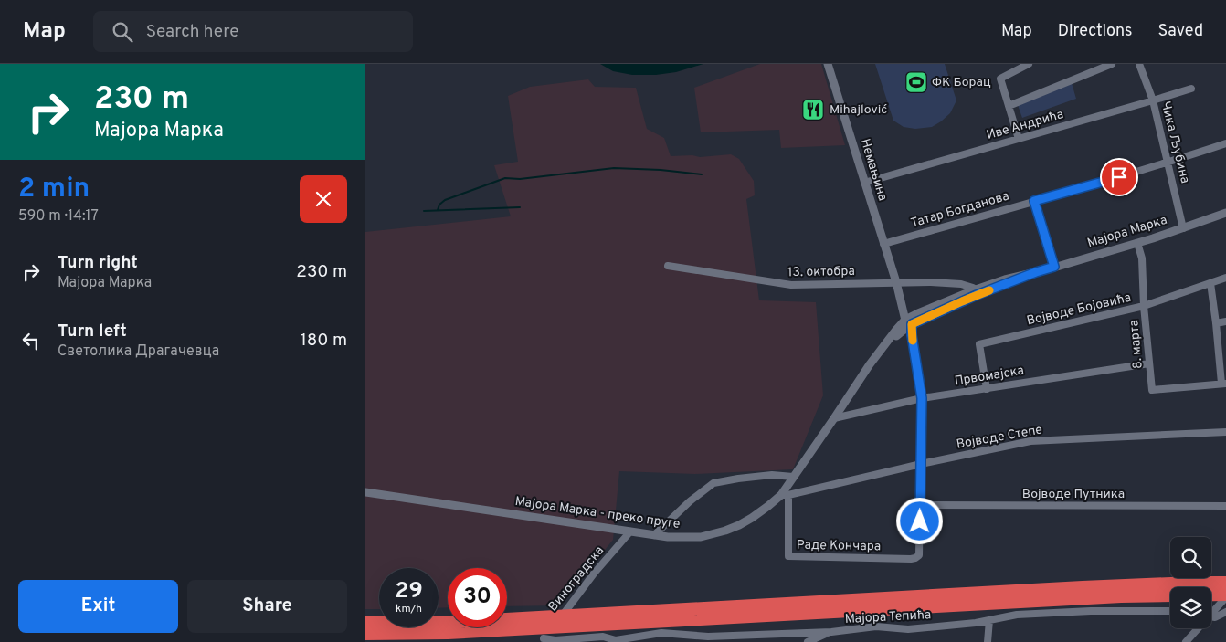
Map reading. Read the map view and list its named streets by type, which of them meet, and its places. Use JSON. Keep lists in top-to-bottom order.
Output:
{
  "streets": {
    "street": [
      "Иве Андрића",
      "Чика Љубина",
      "Немањина",
      "Татар Богданова",
      "Мајора Марка",
      "13. октобра",
      "Војводе Бојовића",
      "8. марта",
      "Првомајска",
      "Војводе Степе",
      "Војводе Путника",
      "Мајора Марка - преко пруге",
      "Раде Кончара",
      "Виноградска",
      "Мајора Тепића"
    ]
  },
  "crossings": [
    ["Иве Андрића", "Чика Љубина"],
    ["Иве Андрића", "Немањина"],
    ["Чика Љубина", "Татар Богданова"],
    ["Чика Љубина", "Мајора Марка"],
    ["Немањина", "Татар Богданова"],
    ["Немањина", "Мајора Марка"],
    ["Немањина", "13. октобра"],
    ["Мајора Марка", "13. октобра"],
    ["Мајора Марка", "8. марта"],
    ["Мајора Марка", "Првомајска"],
    ["Мајора Марка", "Мајора Марка - преко пруге"],
    ["Војводе Бојовића", "8. марта"],
    ["Војводе Бојовића", "Првомајска"],
    ["8. марта", "Првомајска"],
    ["Војводе Степе", "Мајора Марка - преко пруге"],
    ["Војводе Степе", "Раде Кончара"],
    ["Војводе Путника", "Раде Кончара"],
    ["Мајора Марка - преко пруге", "Раде Кончара"],
    ["Мајора Марка - преко пруге", "Виноградска"],
    ["Виноградска", "Мајора Тепића"]
  ],
  "places": {
    "sports": ["ФК Борац"],
    "restaurant": ["Mihajlović"]
  },
  "page": {
    "header": "Map",
    "search": "Search here",
    "nav": ["Map", "Directions", "Saved"],
    "turn": ["230 m", "Мајора Марка"],
    "heading": ["2 min", "590 m · 14:17"],
    "list": [
      {
        "name": "Turn right",
        "note": "Мајора Марка",
        "value": "230 m"
      },
      {
        "name": "Turn left",
        "note": "Светолика Драгачевца",
        "value": "180 m"
      }
    ],
    "speed": "29 km/h",
    "limit": "30",
    "buttons": ["Exit", "Share"]
  }
}
